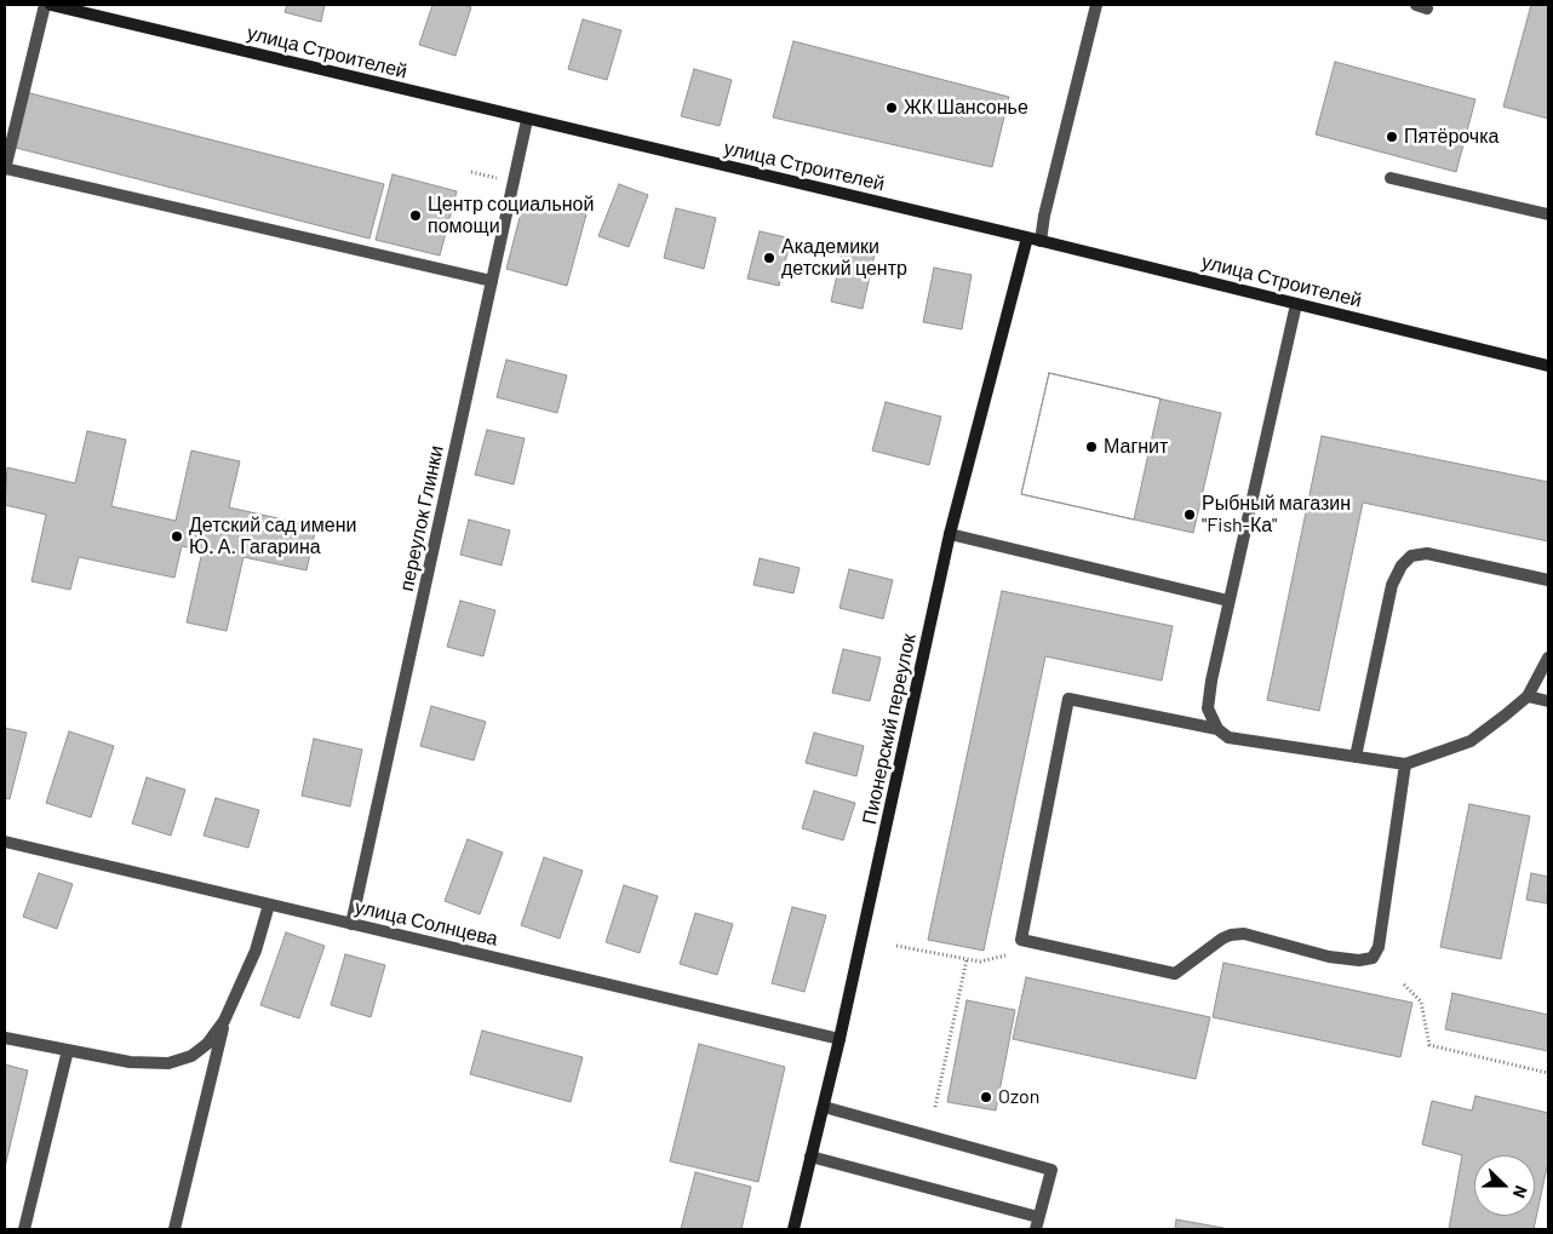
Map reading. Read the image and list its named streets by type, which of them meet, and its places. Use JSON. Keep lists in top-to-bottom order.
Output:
{
  "streets": {
    "main road": ["улица Строителей", "Пионерский переулок"],
    "street": ["переулок Глинки", "улица Солнцева"]
  },
  "crossings": [
    ["улица Строителей", "переулок Глинки"],
    ["улица Строителей", "Пионерский переулок"],
    ["переулок Глинки", "улица Солнцева"],
    ["Пионерский переулок", "улица Солнцева"]
  ],
  "places": [
    "ЖК Шансонье",
    "Пятёрочка",
    "Центр социальной помощи",
    "Академики детский центр",
    "Магнит",
    "Рыбный магазин \"Fish-Ка\"",
    "Детский сад имени Ю. А. Гагарина",
    "Ozon"
  ],
  "north": "right"
}
